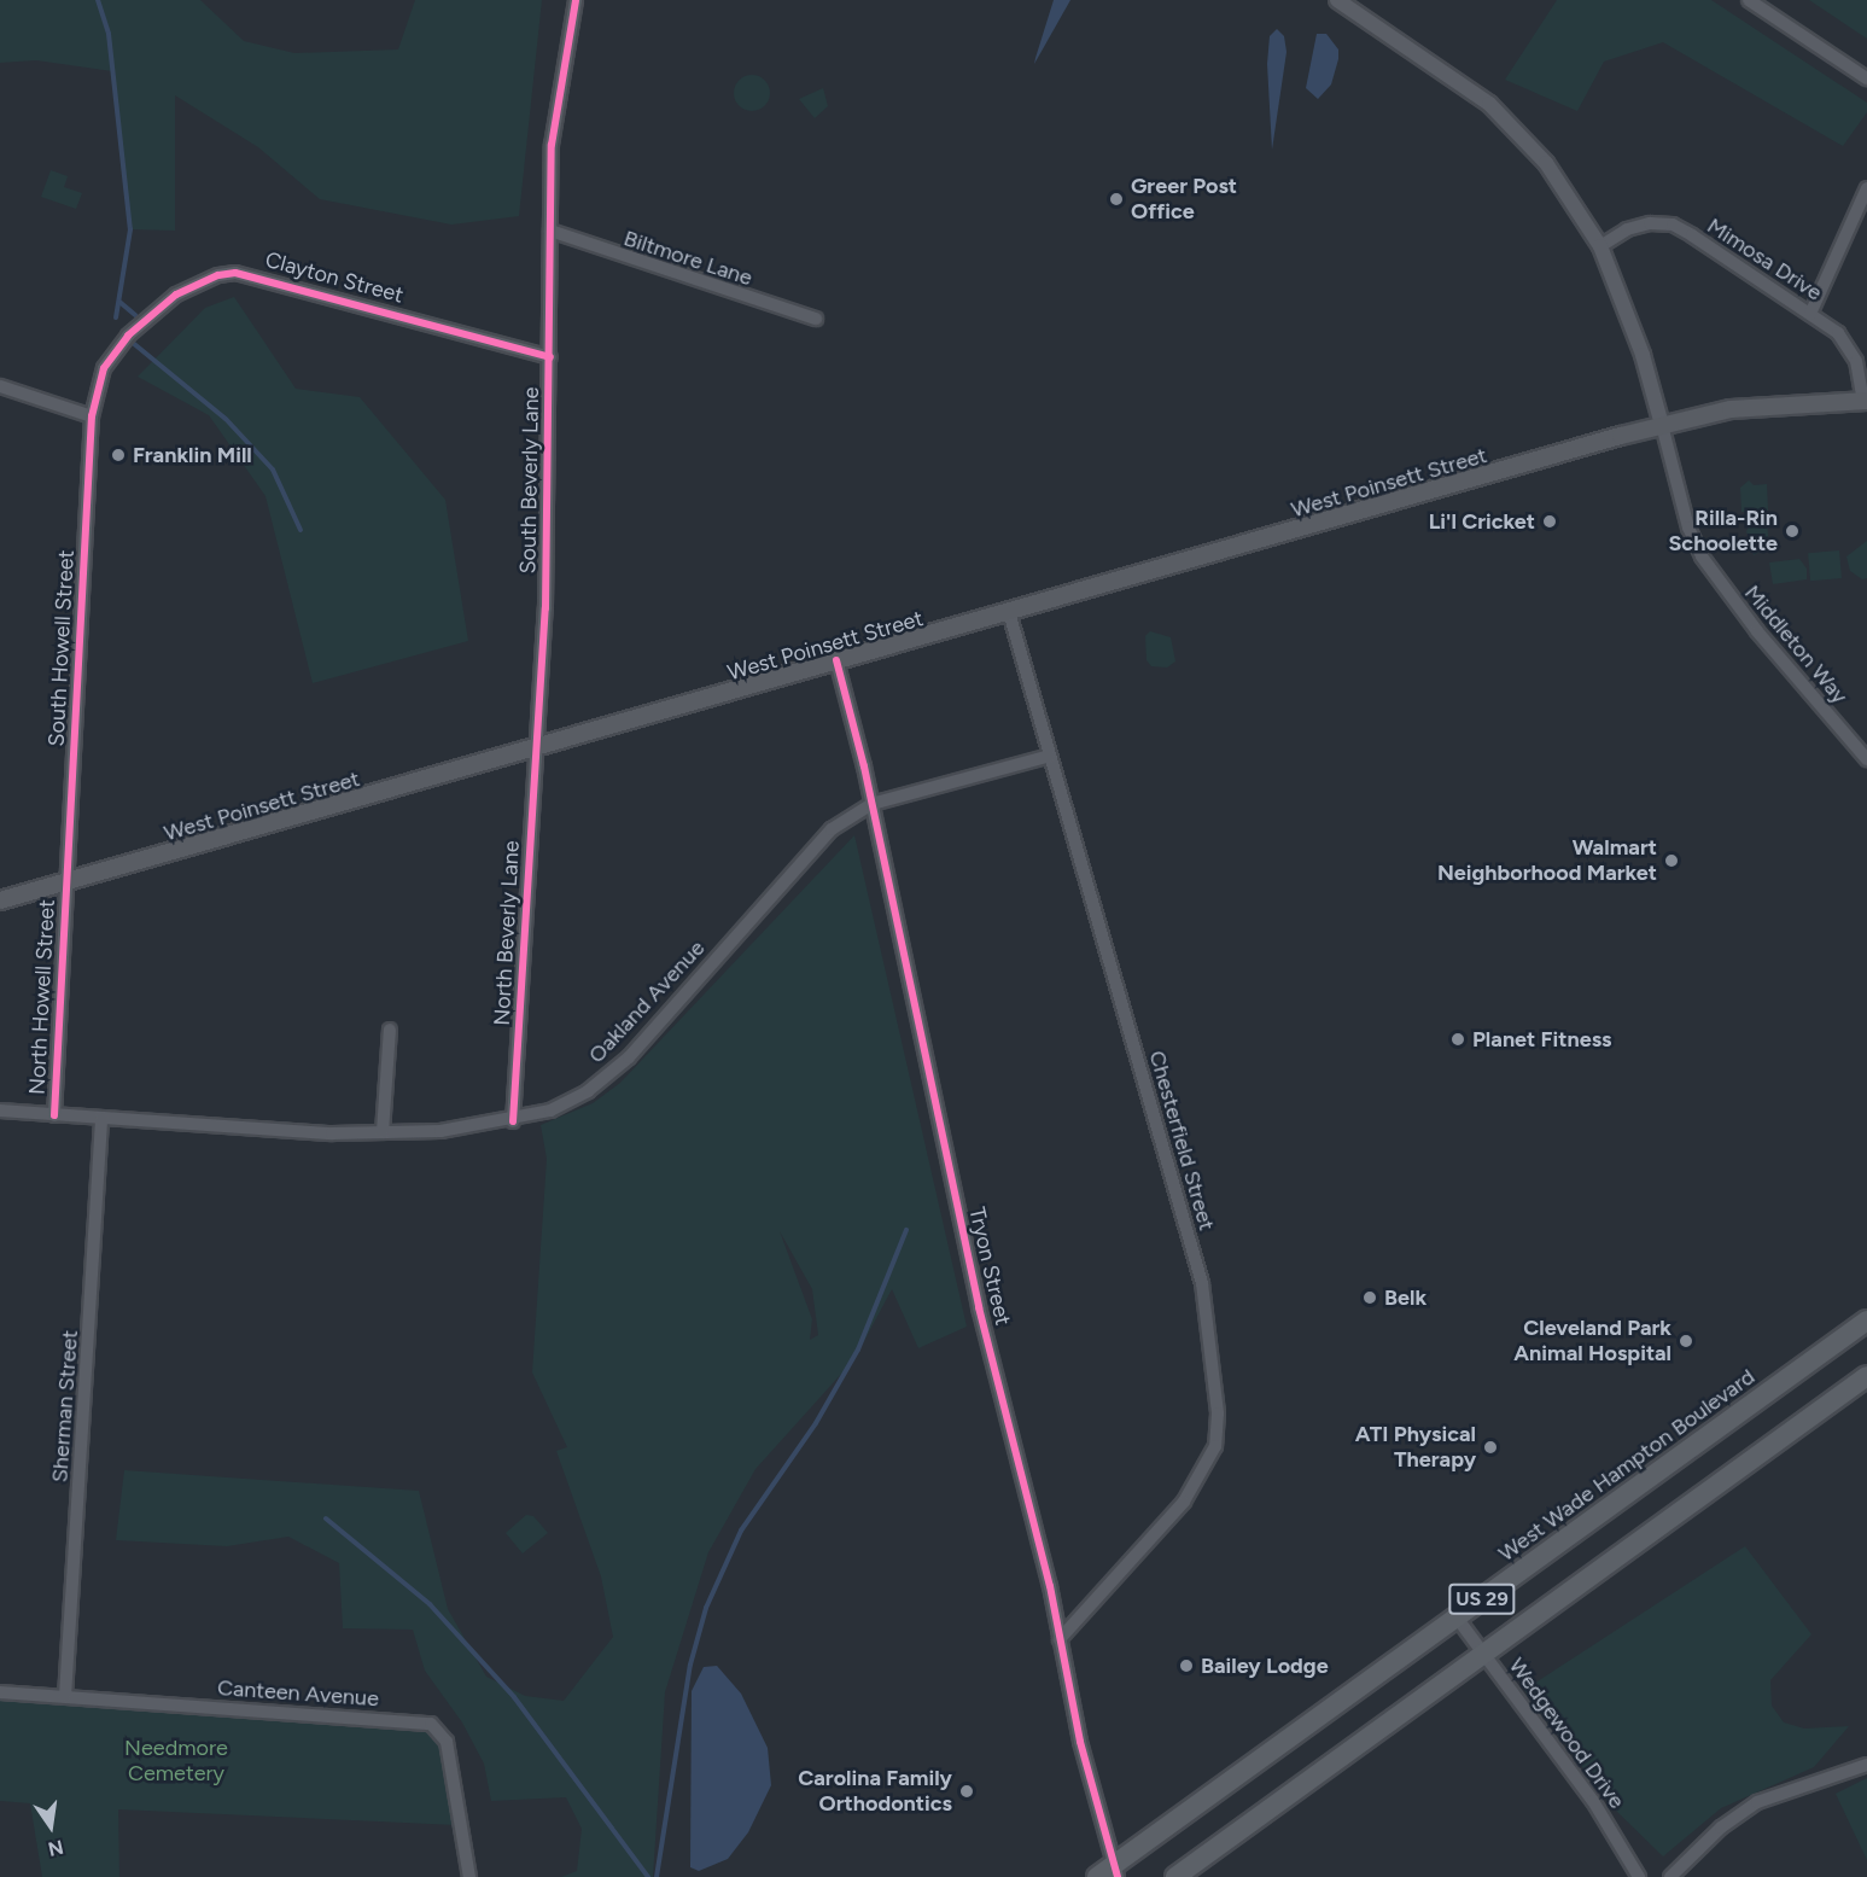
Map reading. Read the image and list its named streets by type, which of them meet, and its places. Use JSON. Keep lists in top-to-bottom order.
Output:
{
  "streets": {
    "main road": ["West Poinsett Street", "West Wade Hampton Boulevard", "US 29"],
    "street": [
      "Biltmore Lane",
      "Mimosa Drive",
      "Clayton Street",
      "South Beverly Lane",
      "Middleton Way",
      "South Howell Street",
      "North Beverly Lane",
      "North Howell Street",
      "Oakland Avenue",
      "Chesterfield Street",
      "Tryon Street",
      "Sherman Street",
      "Canteen Avenue",
      "Wedgewood Drive"
    ]
  },
  "crossings": [
    ["Biltmore Lane", "South Beverly Lane"],
    ["Mimosa Drive", "West Poinsett Street"],
    ["Clayton Street", "South Beverly Lane"],
    ["Clayton Street", "South Howell Street"],
    ["South Beverly Lane", "West Poinsett Street"],
    ["South Beverly Lane", "North Beverly Lane"],
    ["West Poinsett Street", "Middleton Way"],
    ["West Poinsett Street", "South Howell Street"],
    ["West Poinsett Street", "North Beverly Lane"],
    ["West Poinsett Street", "North Howell Street"],
    ["West Poinsett Street", "Chesterfield Street"],
    ["West Poinsett Street", "Tryon Street"],
    ["South Howell Street", "North Howell Street"],
    ["North Beverly Lane", "Oakland Avenue"],
    ["North Howell Street", "Oakland Avenue"],
    ["Oakland Avenue", "Chesterfield Street"],
    ["Oakland Avenue", "Tryon Street"],
    ["Oakland Avenue", "Sherman Street"],
    ["Chesterfield Street", "Tryon Street"],
    ["Tryon Street", "West Wade Hampton Boulevard"],
    ["Sherman Street", "Canteen Avenue"],
    ["West Wade Hampton Boulevard", "Wedgewood Drive"],
    ["US 29", "Wedgewood Drive"]
  ],
  "parks": ["Needmore Cemetery"],
  "places": [
    "Greer Post Office",
    "Franklin Mill",
    "Li'l Cricket",
    "Rilla-Rin Schoolette",
    "Walmart Neighborhood Market",
    "Planet Fitness",
    "Belk",
    "Cleveland Park Animal Hospital",
    "ATI Physical Therapy",
    "Bailey Lodge",
    "Carolina Family Orthodontics"
  ],
  "north": "bottom"
}
